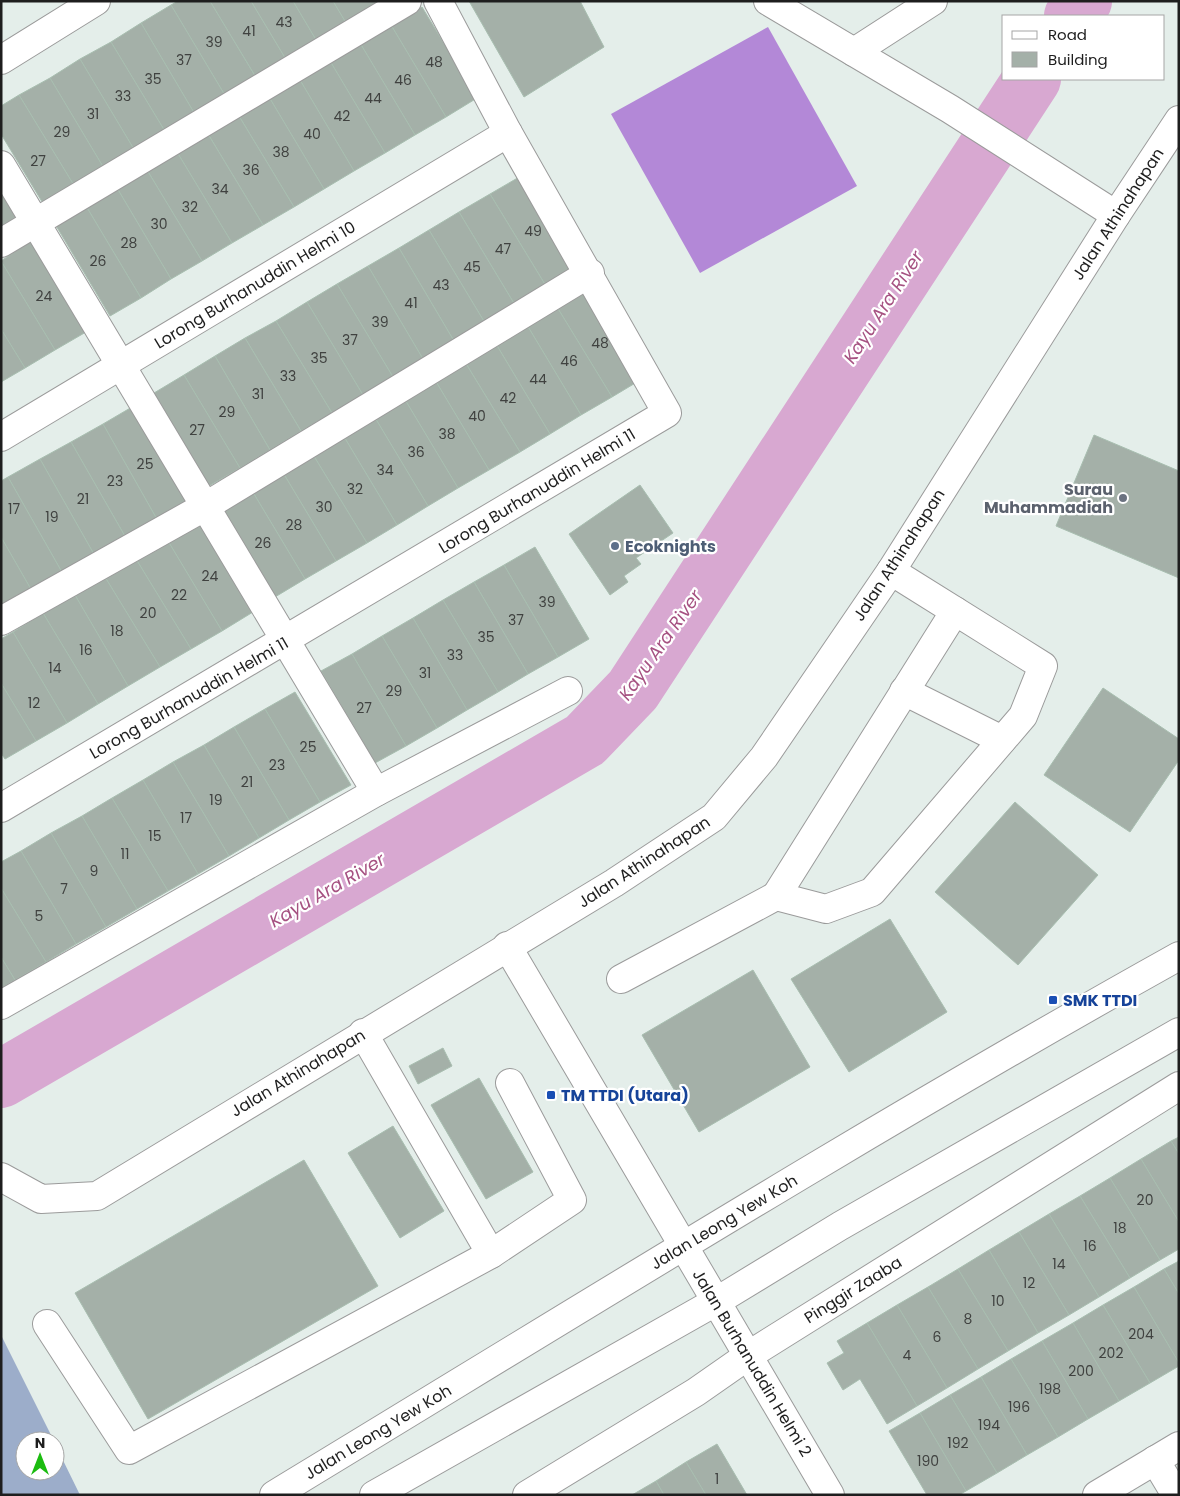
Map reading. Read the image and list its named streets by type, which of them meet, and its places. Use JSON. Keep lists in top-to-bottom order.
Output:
{
  "streets": {
    "street": [
      "Jalan Athinahapan",
      "Lorong Burhanuddin Helmi 10",
      "Lorong Burhanuddin Helmi 11",
      "Jalan Leong Yew Koh",
      "Pinggir Zaaba",
      "Jalan Burhanuddin Helmi 2"
    ]
  },
  "crossings": [
    ["Jalan Athinahapan", "Jalan Burhanuddin Helmi 2"],
    ["Lorong Burhanuddin Helmi 10", "Lorong Burhanuddin Helmi 11"],
    ["Jalan Leong Yew Koh", "Jalan Burhanuddin Helmi 2"],
    ["Pinggir Zaaba", "Jalan Burhanuddin Helmi 2"]
  ],
  "water": ["Kayu Ara River"],
  "places": {
    "other": ["Surau Muhammadiah", "Ecoknights"],
    "transit": ["SMK TTDI", "TM TTDI (Utara)"]
  },
  "house_numbers": [
    "43",
    "41",
    "39",
    "37",
    "48",
    "35",
    "46",
    "33",
    "44",
    "31",
    "42",
    "29",
    "40",
    "38",
    "27",
    "36",
    "34",
    "32",
    "30",
    "49",
    "28",
    "47",
    "26",
    "45",
    "43",
    "24",
    "41",
    "39",
    "37",
    "48",
    "35",
    "46",
    "33",
    "44",
    "31",
    "42",
    "29",
    "40",
    "27",
    "38",
    "36",
    "25",
    "34",
    "23",
    "32",
    "21",
    "30",
    "17",
    "19",
    "28",
    "26",
    "24",
    "22",
    "39",
    "20",
    "37",
    "18",
    "35",
    "16",
    "33",
    "14",
    "31",
    "29",
    "12",
    "27",
    "25",
    "23",
    "21",
    "19",
    "17",
    "15",
    "11",
    "9",
    "7",
    "5",
    "20",
    "18",
    "16",
    "14",
    "12",
    "10",
    "8",
    "204",
    "6",
    "202",
    "4",
    "200",
    "198",
    "196",
    "194",
    "192",
    "190",
    "1"
  ],
  "legend": ["Road", "Building"],
  "north": "top"
}
